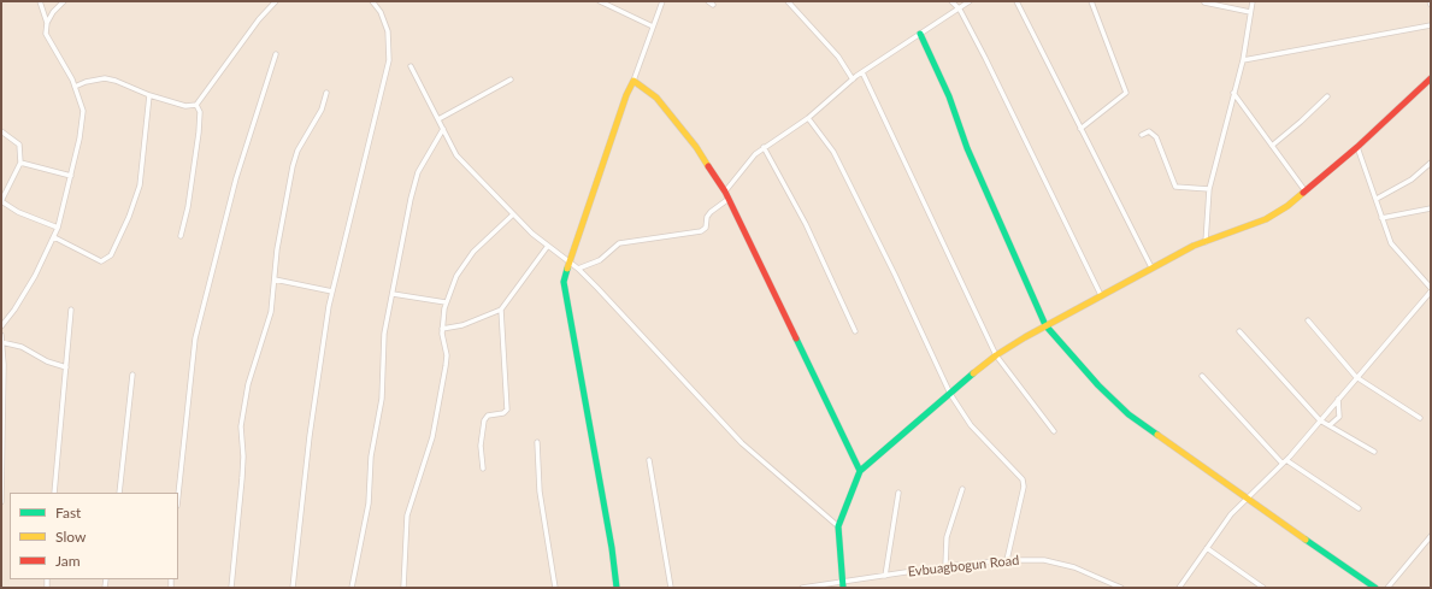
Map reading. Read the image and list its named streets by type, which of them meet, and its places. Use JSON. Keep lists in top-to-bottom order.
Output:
{
  "streets": {
    "street": ["Evbuagbogun Road"]
  },
  "legend": ["Fast", "Slow", "Jam"]
}
